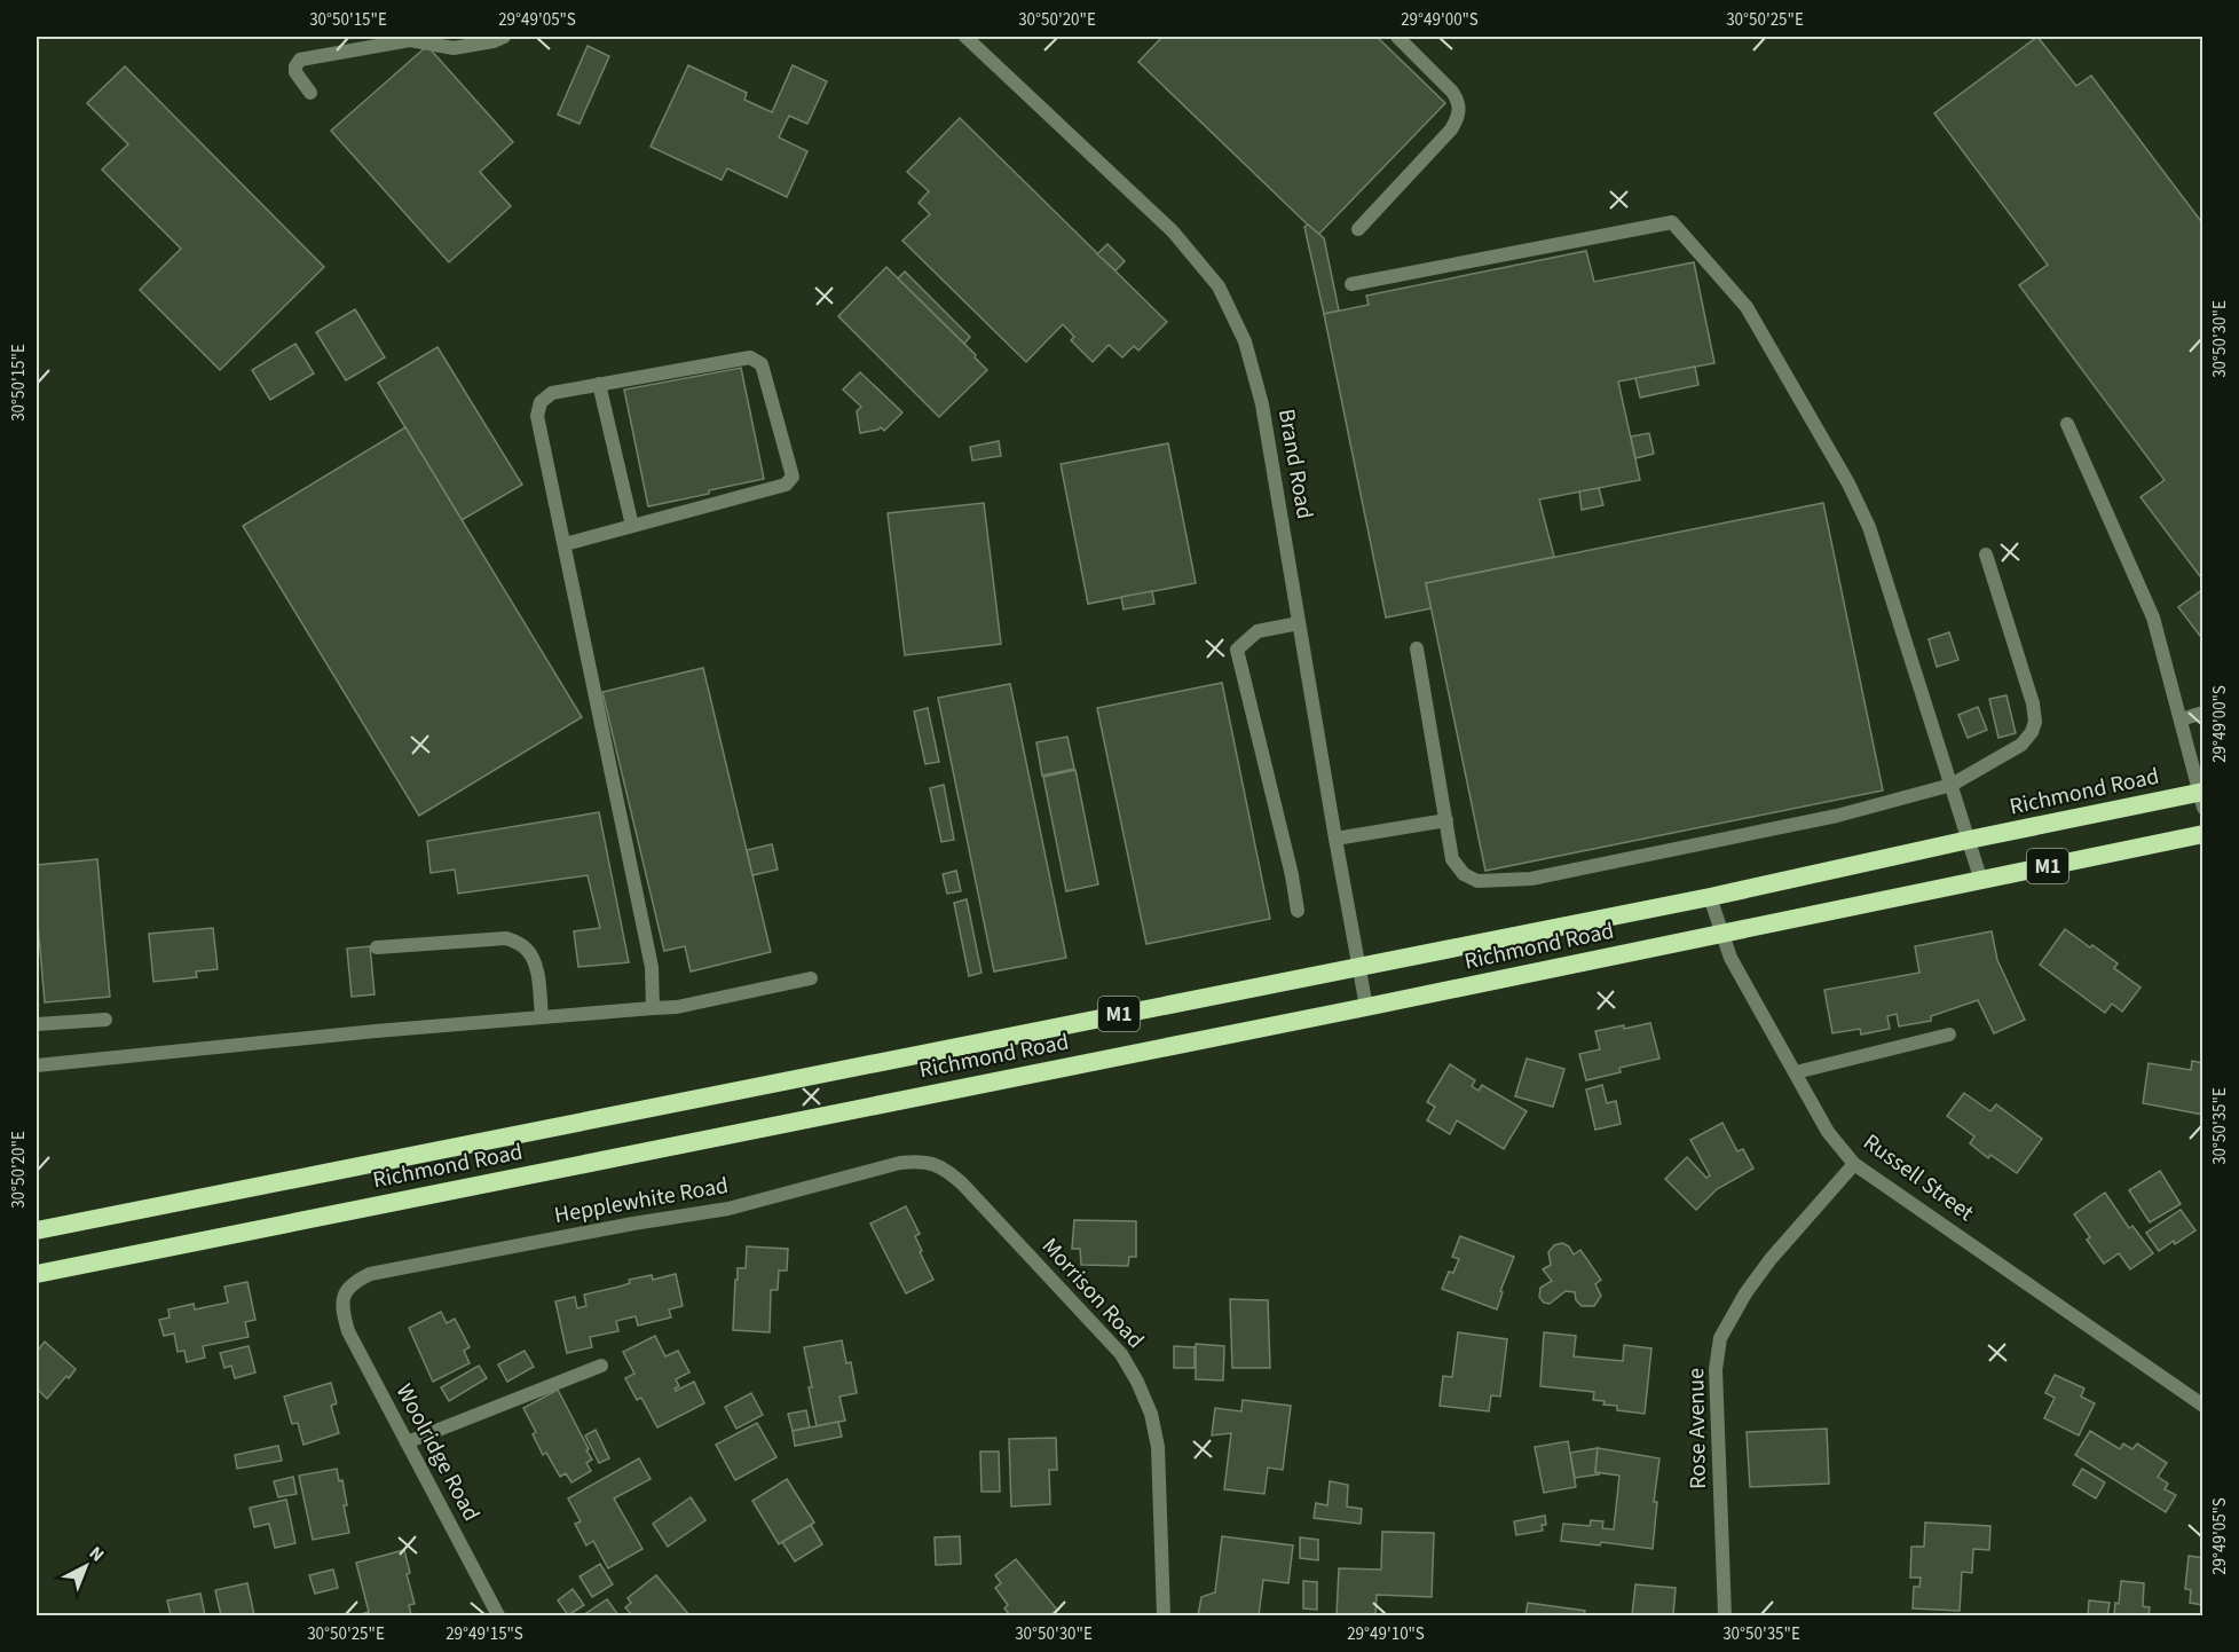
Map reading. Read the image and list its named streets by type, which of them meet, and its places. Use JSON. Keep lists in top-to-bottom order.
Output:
{
  "streets": {
    "highway": ["Richmond Road", "M1"],
    "street": [
      "Brand Road",
      "Russell Street",
      "Hepplewhite Road",
      "Morrison Road",
      "Rose Avenue",
      "Woolridge Road"
    ]
  },
  "crossings": [
    ["Brand Road", "Richmond Road"],
    ["Richmond Road", "Russell Street"],
    ["Russell Street", "Rose Avenue"],
    ["Hepplewhite Road", "Morrison Road"],
    ["Hepplewhite Road", "Woolridge Road"]
  ],
  "north": "top right",
  "coordinates": [
    "30°50'15\"E",
    "29°49'05\"S",
    "30°50'20\"E",
    "29°49'00\"S",
    "30°50'25\"E",
    "30°50'30\"E",
    "30°50'35\"E",
    "29°49'15\"S",
    "29°49'10\"S"
  ]
}
